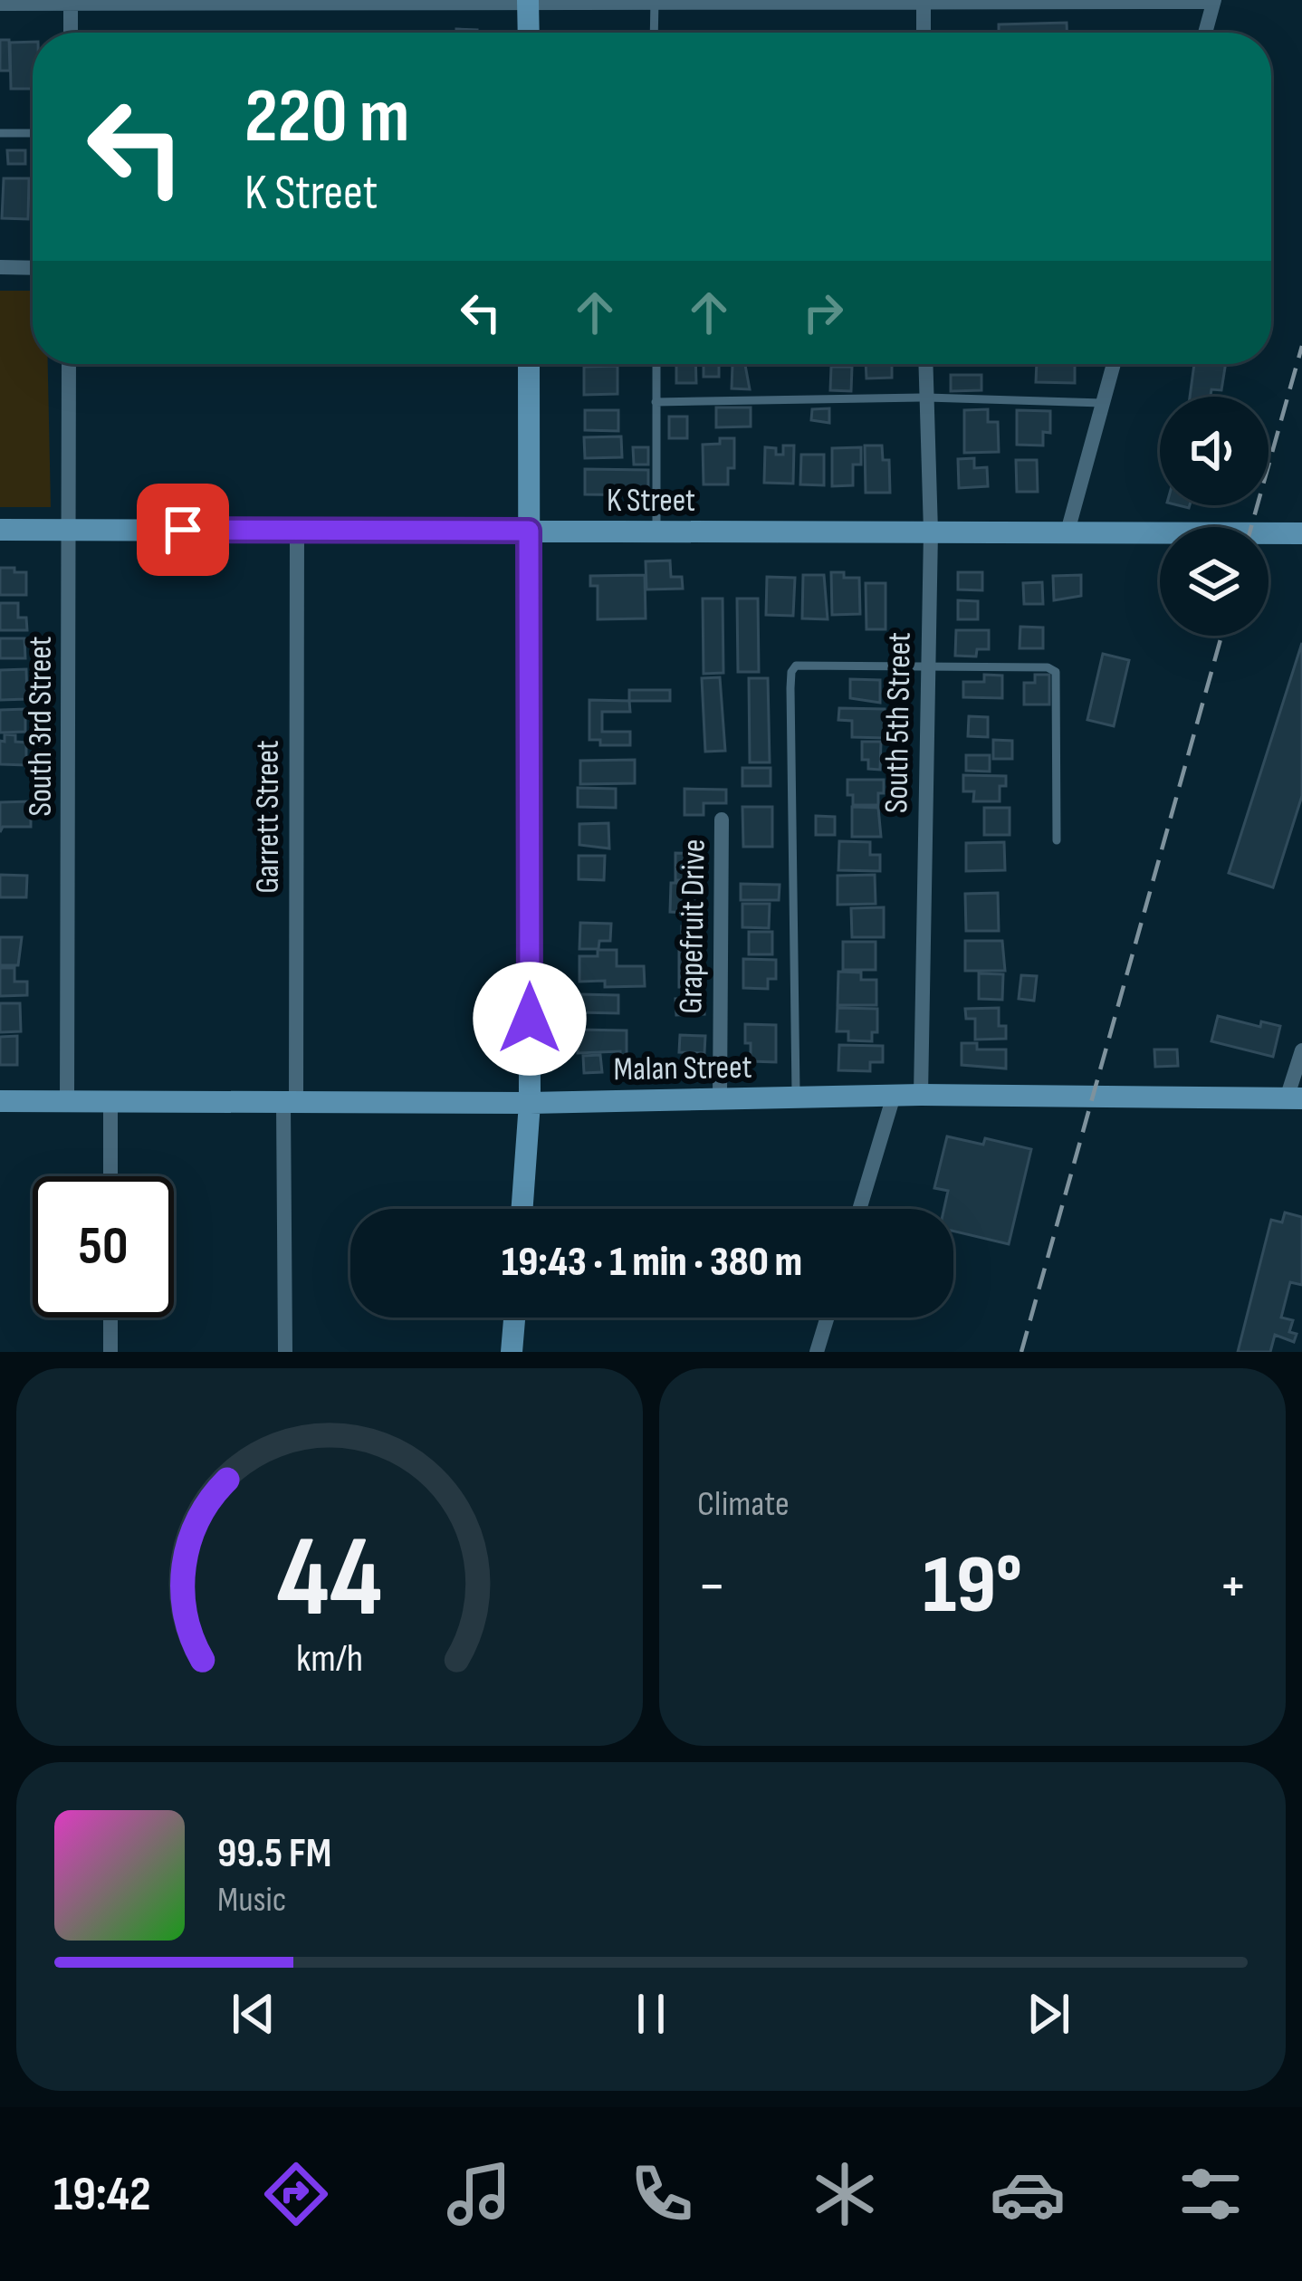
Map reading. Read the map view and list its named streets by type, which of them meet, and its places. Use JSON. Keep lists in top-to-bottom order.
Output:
{
  "streets": {
    "street": [
      "K Street",
      "South 5th Street",
      "South 3rd Street",
      "Garrett Street",
      "Grapefruit Drive",
      "Malan Street"
    ]
  },
  "crossings": [
    ["K Street", "South 5th Street"],
    ["K Street", "South 3rd Street"],
    ["K Street", "Garrett Street"],
    ["South 5th Street", "Malan Street"],
    ["South 3rd Street", "Malan Street"],
    ["Garrett Street", "Malan Street"],
    ["Grapefruit Drive", "Malan Street"]
  ],
  "page": {
    "turn": ["220 m", "K Street"],
    "limit": "50",
    "trip": "19:43 · 1 min · 380 m",
    "tile": "Climate",
    "heat": ["−", "19°", "+"],
    "song": ["99.5 FM", "Music"],
    "tabs": "19:42",
    "gauge": ["44", "km/h"]
  }
}
